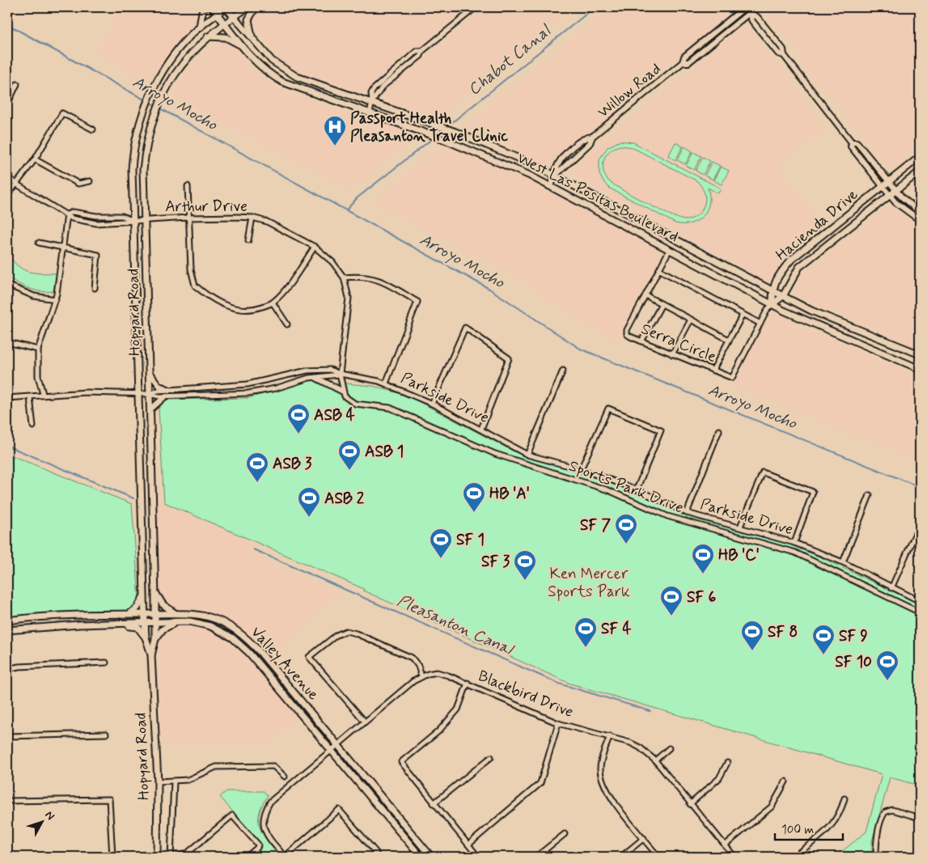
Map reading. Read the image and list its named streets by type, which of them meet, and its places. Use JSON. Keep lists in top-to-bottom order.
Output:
{
  "streets": {
    "main road": [
      "West Las Positas Boulevard",
      "Hacienda Drive",
      "Hopyard Road",
      "Valley Avenue"
    ],
    "street": [
      "Willow Road",
      "Arthur Drive",
      "Serra Circle",
      "Parkside Drive",
      "Sports Park Drive",
      "Blackbird Drive"
    ]
  },
  "crossings": [
    ["Willow Road", "West Las Positas Boulevard"],
    ["West Las Positas Boulevard", "Hacienda Drive"],
    ["West Las Positas Boulevard", "Hopyard Road"],
    ["West Las Positas Boulevard", "Serra Circle"],
    ["Arthur Drive", "Hopyard Road"],
    ["Arthur Drive", "Parkside Drive"],
    ["Hacienda Drive", "Serra Circle"],
    ["Hopyard Road", "Parkside Drive"],
    ["Hopyard Road", "Valley Avenue"]
  ],
  "water": ["Chabot Canal", "Arroyo Mocho", "Pleasanton Canal"],
  "parks": ["Ken Mercer Sports Park"],
  "places": {
    "hospital": ["Passport Health Pleasanton Travel Clinic"],
    "sports": [
      "ASB 4",
      "ASB 1",
      "ASB 3",
      "HB 'A'",
      "ASB 2",
      "SF 7",
      "SF 1",
      "HB 'C'",
      "SF 3",
      "SF 6",
      "SF 4",
      "SF 8",
      "SF 9",
      "SF 10"
    ]
  },
  "scale_bar": "100 m",
  "north": "top right"
}
